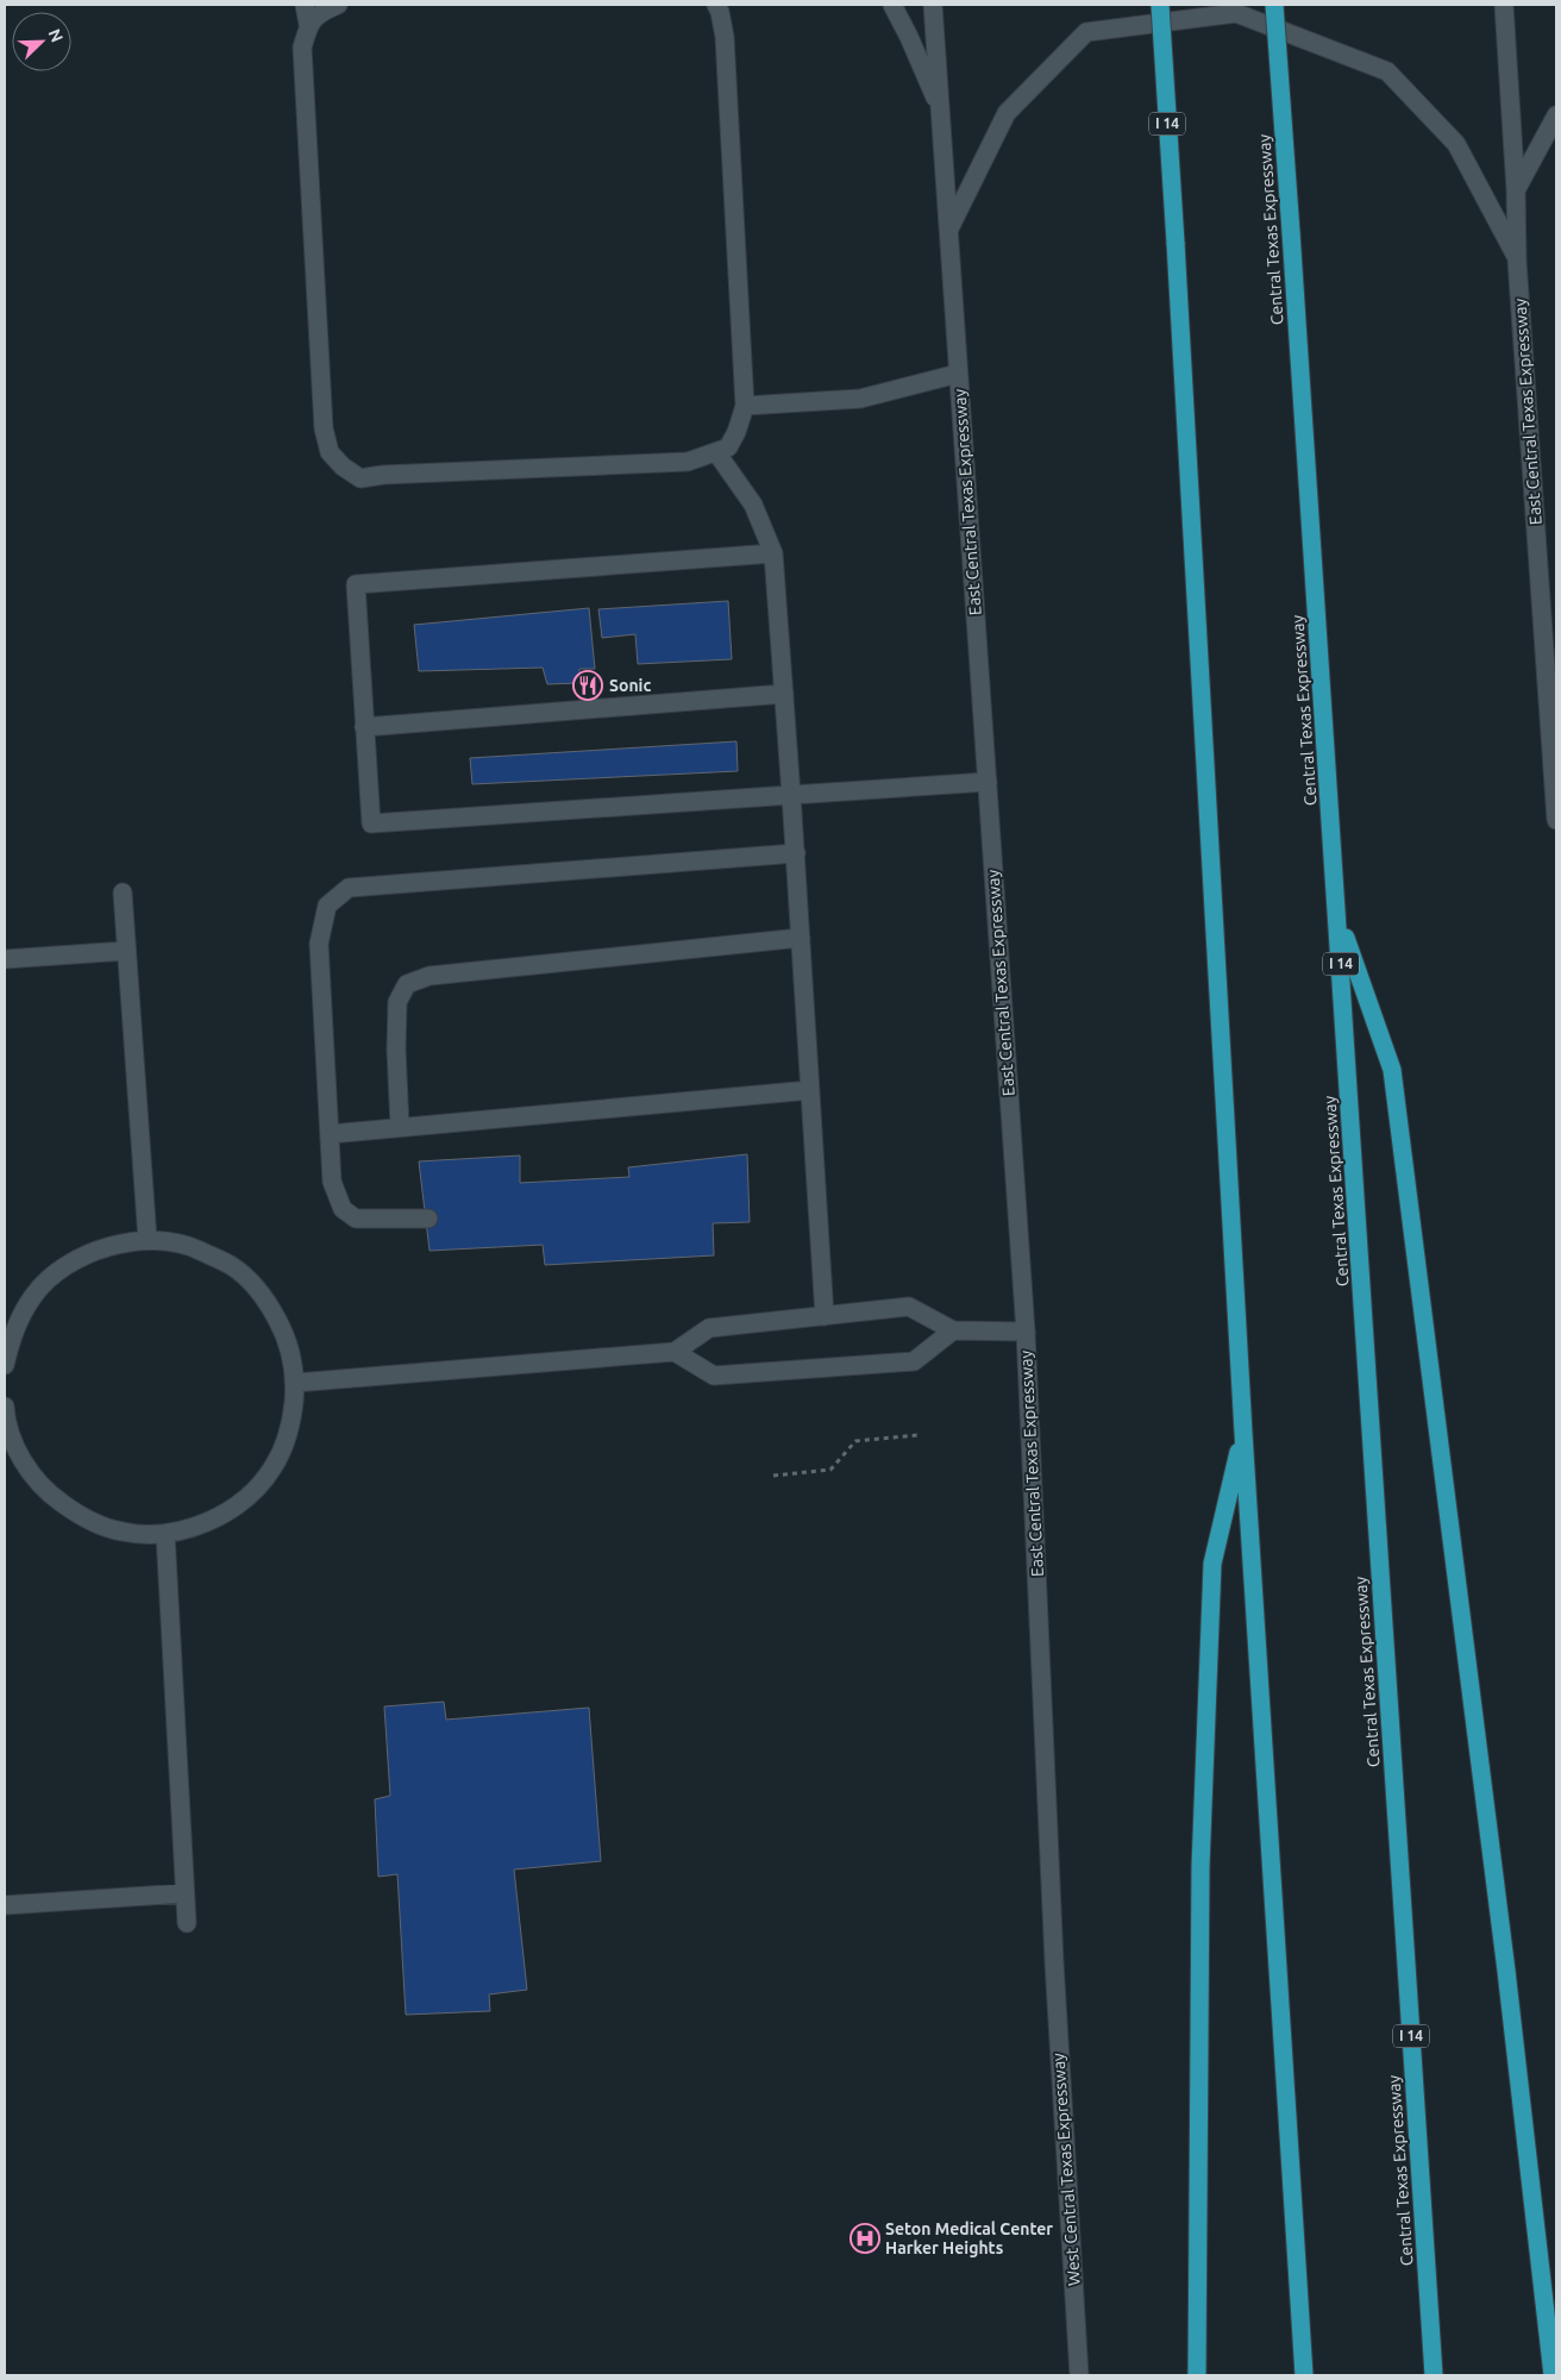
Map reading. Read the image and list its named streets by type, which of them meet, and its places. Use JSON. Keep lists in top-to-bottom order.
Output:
{
  "streets": {
    "highway": ["I 14", "Central Texas Expressway"],
    "main road": ["East Central Texas Expressway", "West Central Texas Expressway"]
  },
  "crossings": [
    ["East Central Texas Expressway", "West Central Texas Expressway"]
  ],
  "places": {
    "restaurant": ["Sonic"],
    "hospital": ["Seton Medical Center Harker Heights"]
  },
  "north": "top right"
}
